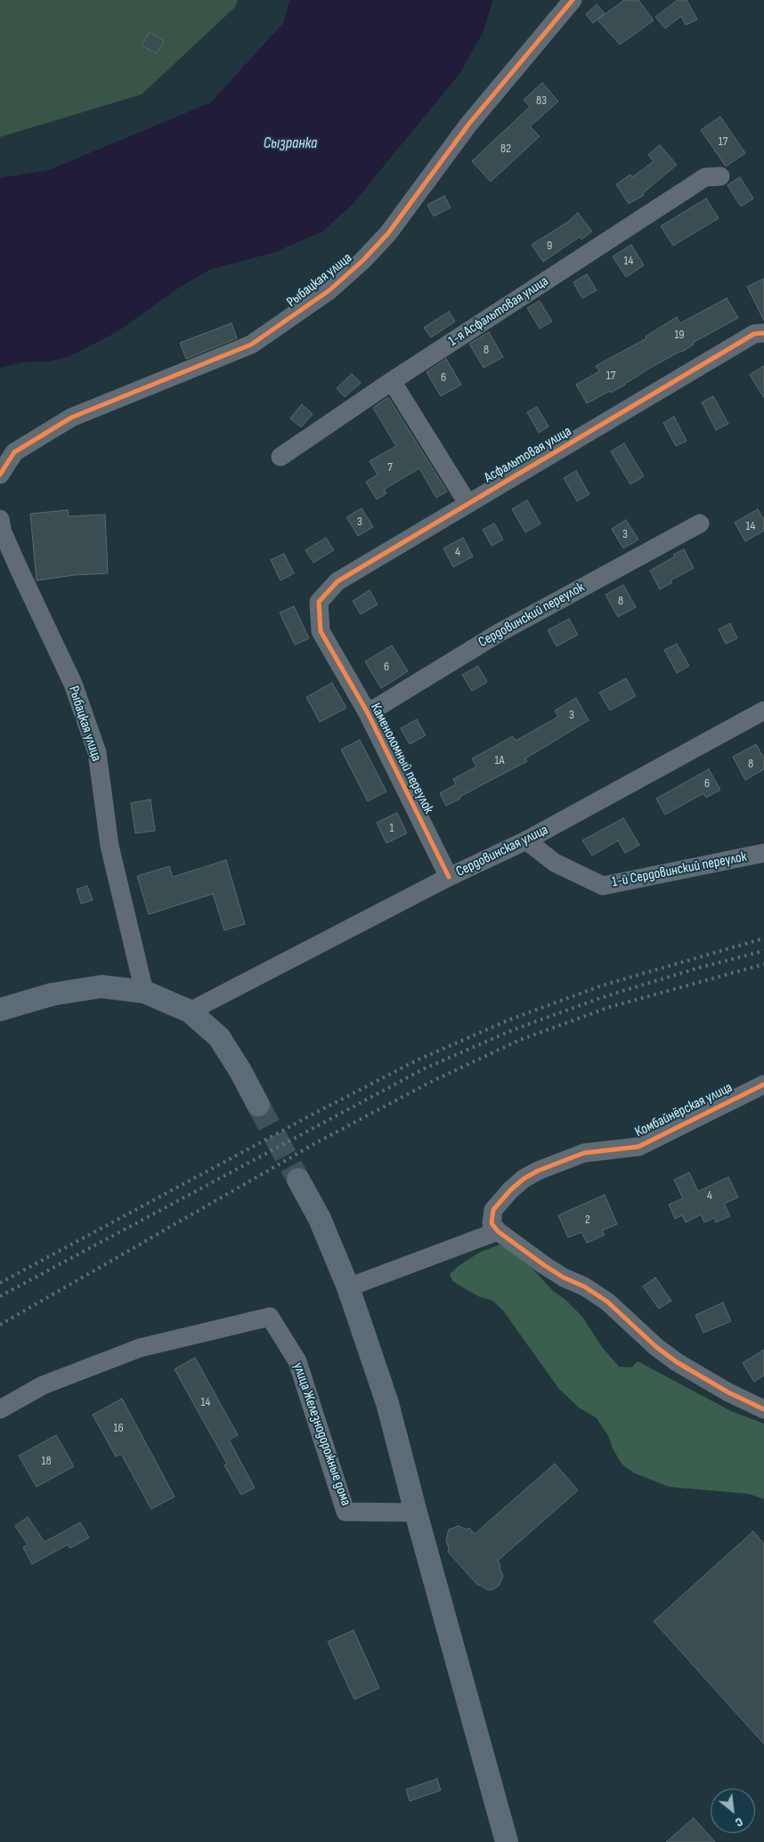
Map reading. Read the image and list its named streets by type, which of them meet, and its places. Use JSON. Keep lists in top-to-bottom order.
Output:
{
  "streets": {
    "street": [
      "Рыбацкая улица",
      "1-я Асфальтовая улица",
      "Асфальтовая улица",
      "Сердовинский переулок",
      "Каменоломный переулок",
      "Сердовинская улица",
      "1-й Сердовинский переулок",
      "Комбайнёрская улица",
      "улица Железнодорожные дома"
    ]
  },
  "crossings": [
    ["Асфальтовая улица", "Каменоломный переулок"],
    ["Сердовинский переулок", "Каменоломный переулок"],
    ["Каменоломный переулок", "Сердовинская улица"],
    ["Сердовинская улица", "1-й Сердовинский переулок"]
  ],
  "water": ["Сызранка"],
  "house_numbers": [
    "83",
    "17",
    "82",
    "9",
    "14",
    "19",
    "8",
    "17",
    "6",
    "7",
    "3",
    "14",
    "3",
    "4",
    "8",
    "6",
    "3",
    "1А",
    "8",
    "6",
    "1",
    "4",
    "2",
    "14",
    "16",
    "18"
  ],
  "north": "bottom right"
}
